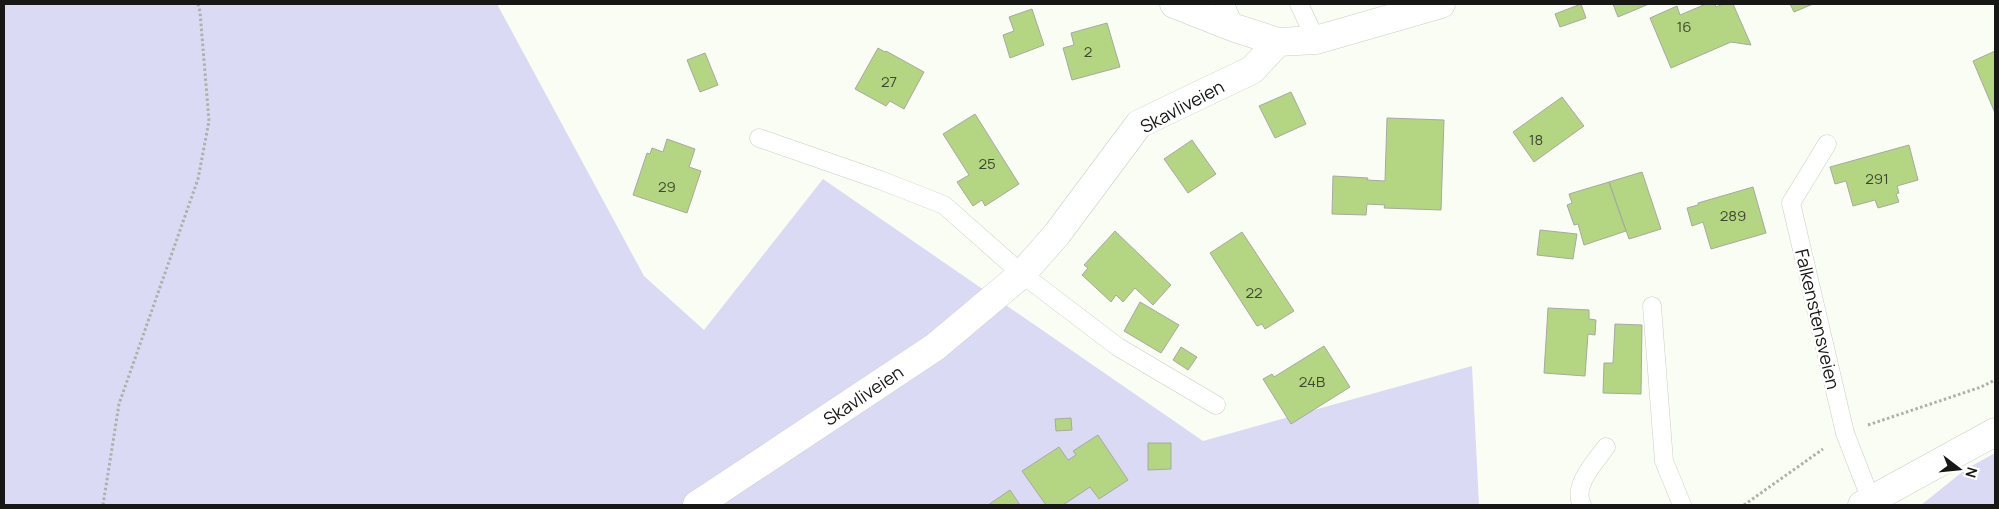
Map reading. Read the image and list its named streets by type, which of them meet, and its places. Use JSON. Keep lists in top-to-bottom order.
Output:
{
  "streets": {
    "street": ["Skavliveien", "Falkenstensveien"]
  },
  "house_numbers": [
    "16",
    "2",
    "27",
    "18",
    "25",
    "291",
    "29",
    "289",
    "22",
    "24B"
  ],
  "north": "right"
}
